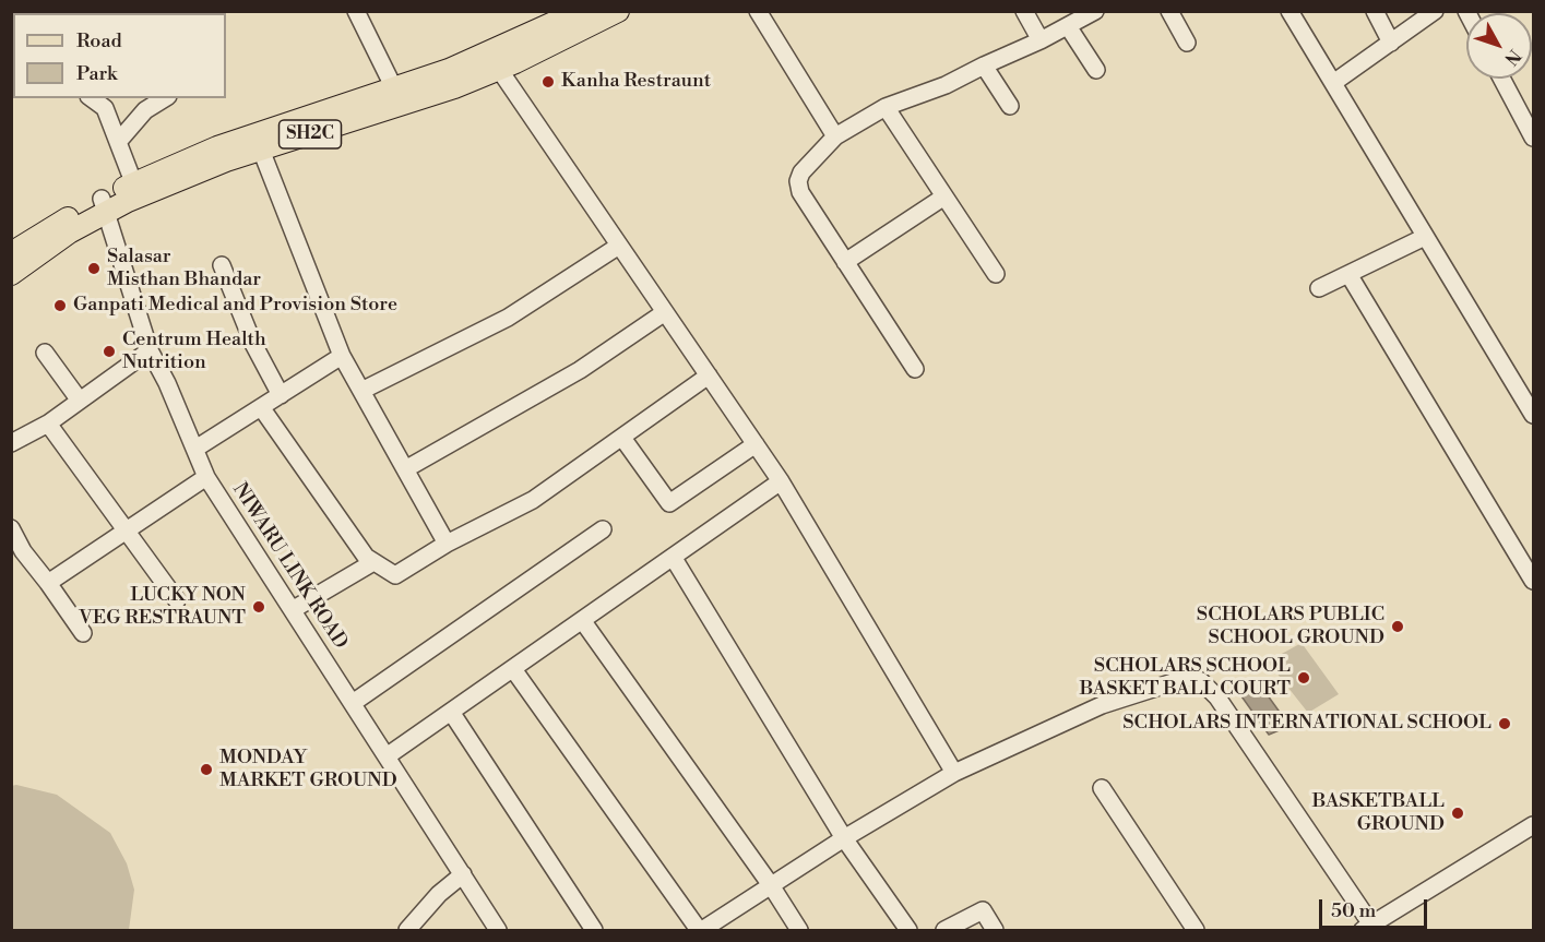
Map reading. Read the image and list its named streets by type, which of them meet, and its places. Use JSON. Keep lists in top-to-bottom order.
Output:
{
  "streets": {
    "main road": ["SH2C"],
    "street": ["NIWARU LINK ROAD"]
  },
  "crossings": [
    ["SH2C", "NIWARU LINK ROAD"]
  ],
  "places": [
    "Kanha Restraunt",
    "Salasar Misthan Bhandar",
    "Ganpati Medical and Provision Store",
    "Centrum Health Nutrition",
    "LUCKY NON VEG RESTRAUNT",
    "SCHOLARS PUBLIC SCHOOL GROUND",
    "SCHOLARS SCHOOL BASKET BALL COURT",
    "SCHOLARS INTERNATIONAL SCHOOL",
    "MONDAY MARKET GROUND",
    "BASKETBALL GROUND"
  ],
  "legend": ["Road", "Park"],
  "scale_bar": "50 m",
  "north": "bottom right"
}
